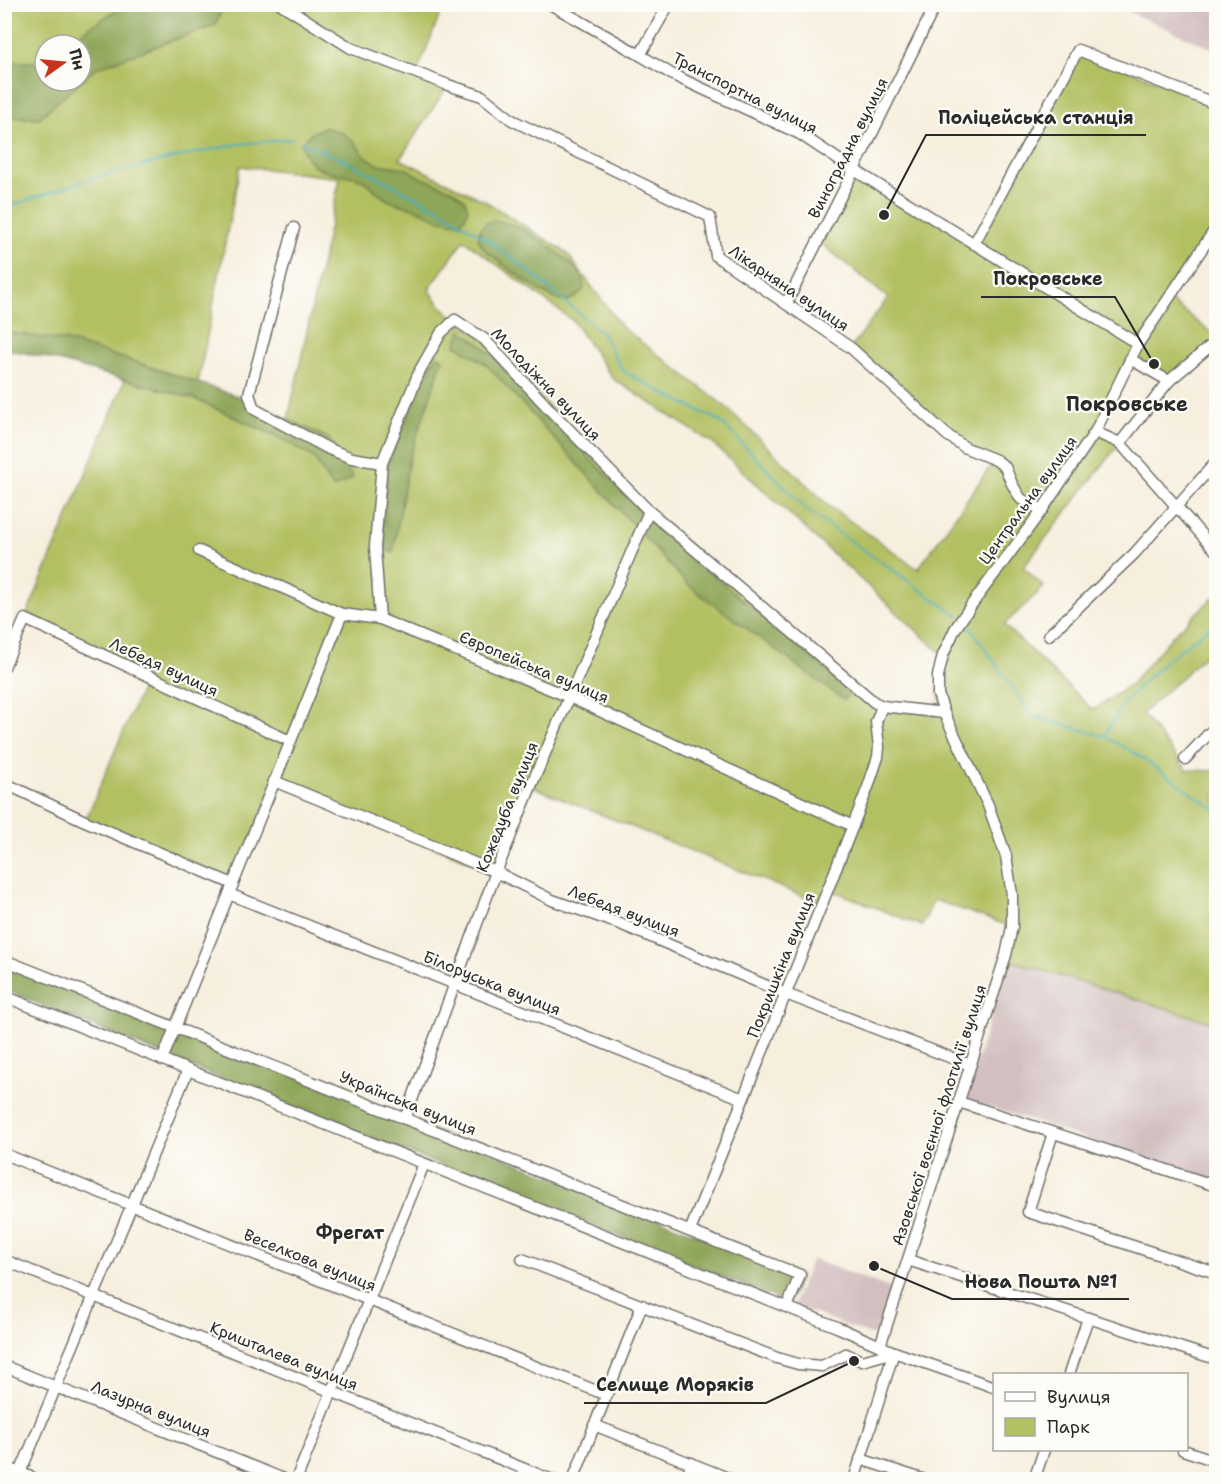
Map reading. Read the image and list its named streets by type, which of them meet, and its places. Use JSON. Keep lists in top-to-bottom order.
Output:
{
  "streets": {
    "street": [
      "Транспортна вулиця",
      "Виноградна вулиця",
      "Лікарняна вулиця",
      "Молодіжна вулиця",
      "Центральна вулиця",
      "Лебедя вулиця",
      "Європейська вулиця",
      "Кожедуба вулиця",
      "Покришкіна вулиця",
      "Білоруська вулиця",
      "Українська вулиця",
      "Азовської воєнної флотилії вулиця",
      "Веселкова вулиця",
      "Кришталева вулиця",
      "Лазурна вулиця"
    ]
  },
  "crossings": [
    ["Транспортна вулиця", "Виноградна вулиця"],
    ["Транспортна вулиця", "Центральна вулиця"],
    ["Виноградна вулиця", "Лікарняна вулиця"],
    ["Лікарняна вулиця", "Центральна вулиця"],
    ["Молодіжна вулиця", "Центральна вулиця"],
    ["Молодіжна вулиця", "Кожедуба вулиця"],
    ["Молодіжна вулиця", "Покришкіна вулиця"],
    ["Молодіжна вулиця", "Азовської воєнної флотилії вулиця"],
    ["Центральна вулиця", "Азовської воєнної флотилії вулиця"],
    ["Лебедя вулиця", "Кожедуба вулиця"],
    ["Лебедя вулиця", "Покришкіна вулиця"],
    ["Лебедя вулиця", "Азовської воєнної флотилії вулиця"],
    ["Європейська вулиця", "Кожедуба вулиця"],
    ["Європейська вулиця", "Покришкіна вулиця"],
    ["Кожедуба вулиця", "Білоруська вулиця"],
    ["Кожедуба вулиця", "Українська вулиця"],
    ["Покришкіна вулиця", "Білоруська вулиця"],
    ["Покришкіна вулиця", "Українська вулиця"]
  ],
  "districts": ["Покровське", "Фрегат"],
  "places": [
    "Поліцейська станція",
    "Покровське",
    "Нова Пошта №1",
    "Селище Моряків"
  ],
  "legend": ["Вулиця", "Парк"],
  "north": "right"
}
